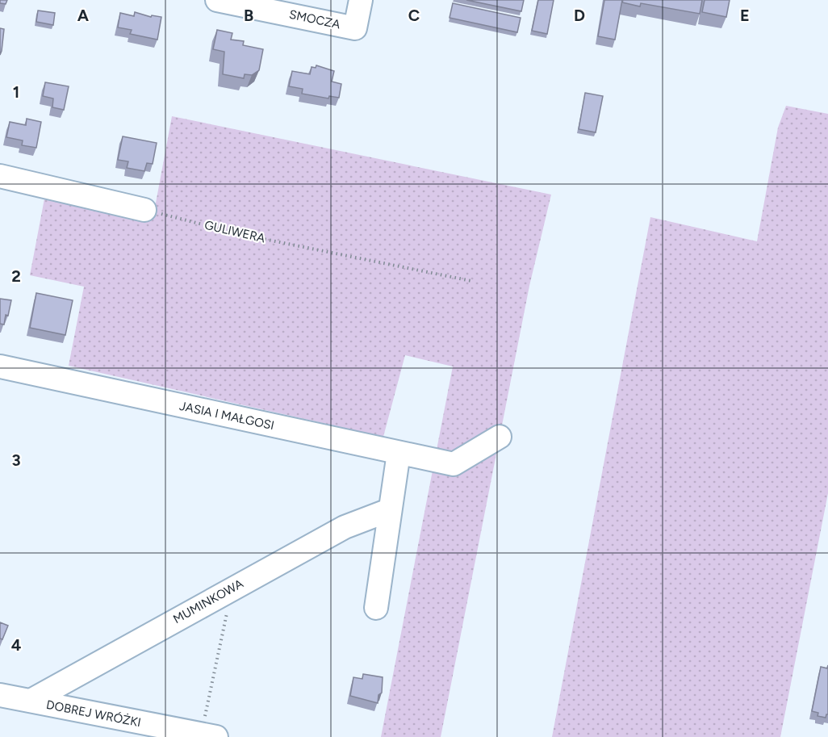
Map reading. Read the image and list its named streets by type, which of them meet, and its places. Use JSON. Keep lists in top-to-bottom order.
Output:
{
  "streets": {
    "street": [
      "SMOCZA",
      "JASIA I MAŁGOSI",
      "MUMINKOWA",
      "DOBREJ WRÓŻKI"
    ],
    "path": ["GULIWERA"]
  },
  "crossings": [
    ["MUMINKOWA", "DOBREJ WRÓŻKI"]
  ],
  "grid": {
    "columns": [
      "A",
      "B",
      "C",
      "D",
      "E"
    ],
    "rows": [
      "1",
      "2",
      "3",
      "4"
    ]
  }
}
